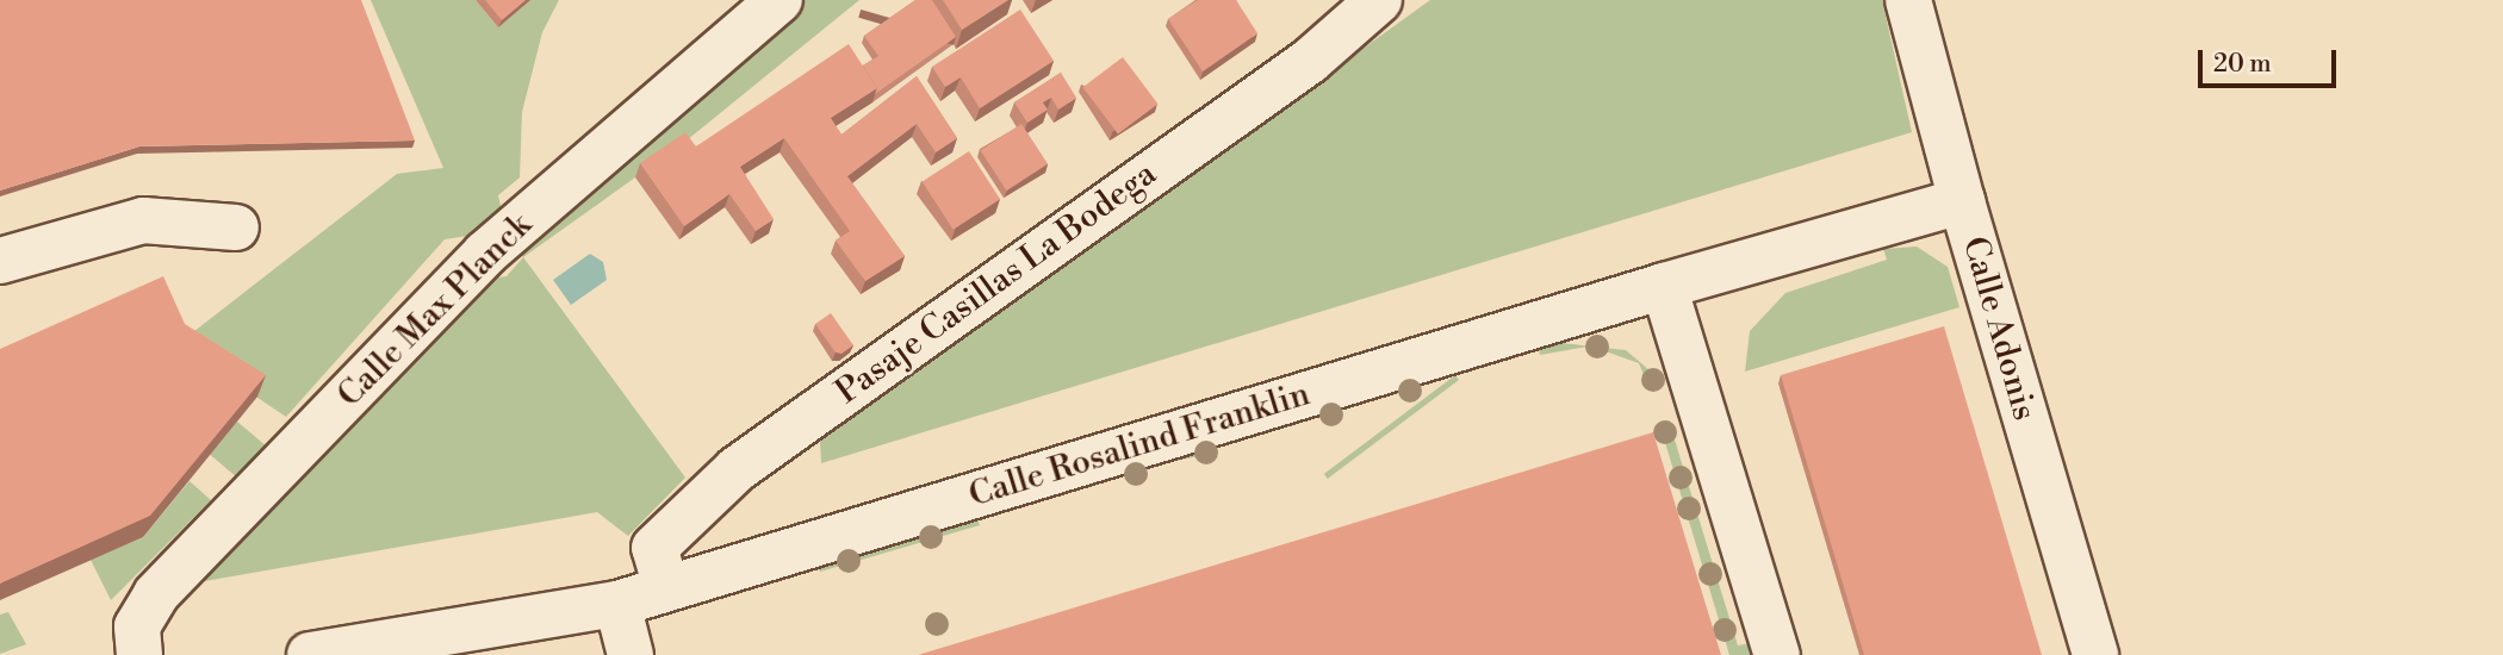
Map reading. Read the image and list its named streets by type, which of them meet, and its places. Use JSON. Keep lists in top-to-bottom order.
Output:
{
  "streets": {
    "street": [
      "Pasaje Casillas La Bodega",
      "Calle Max Planck",
      "Calle Adonis",
      "Calle Rosalind Franklin"
    ]
  },
  "crossings": [
    ["Pasaje Casillas La Bodega", "Calle Rosalind Franklin"],
    ["Calle Adonis", "Calle Rosalind Franklin"]
  ],
  "scale_bar": "20 m"
}
